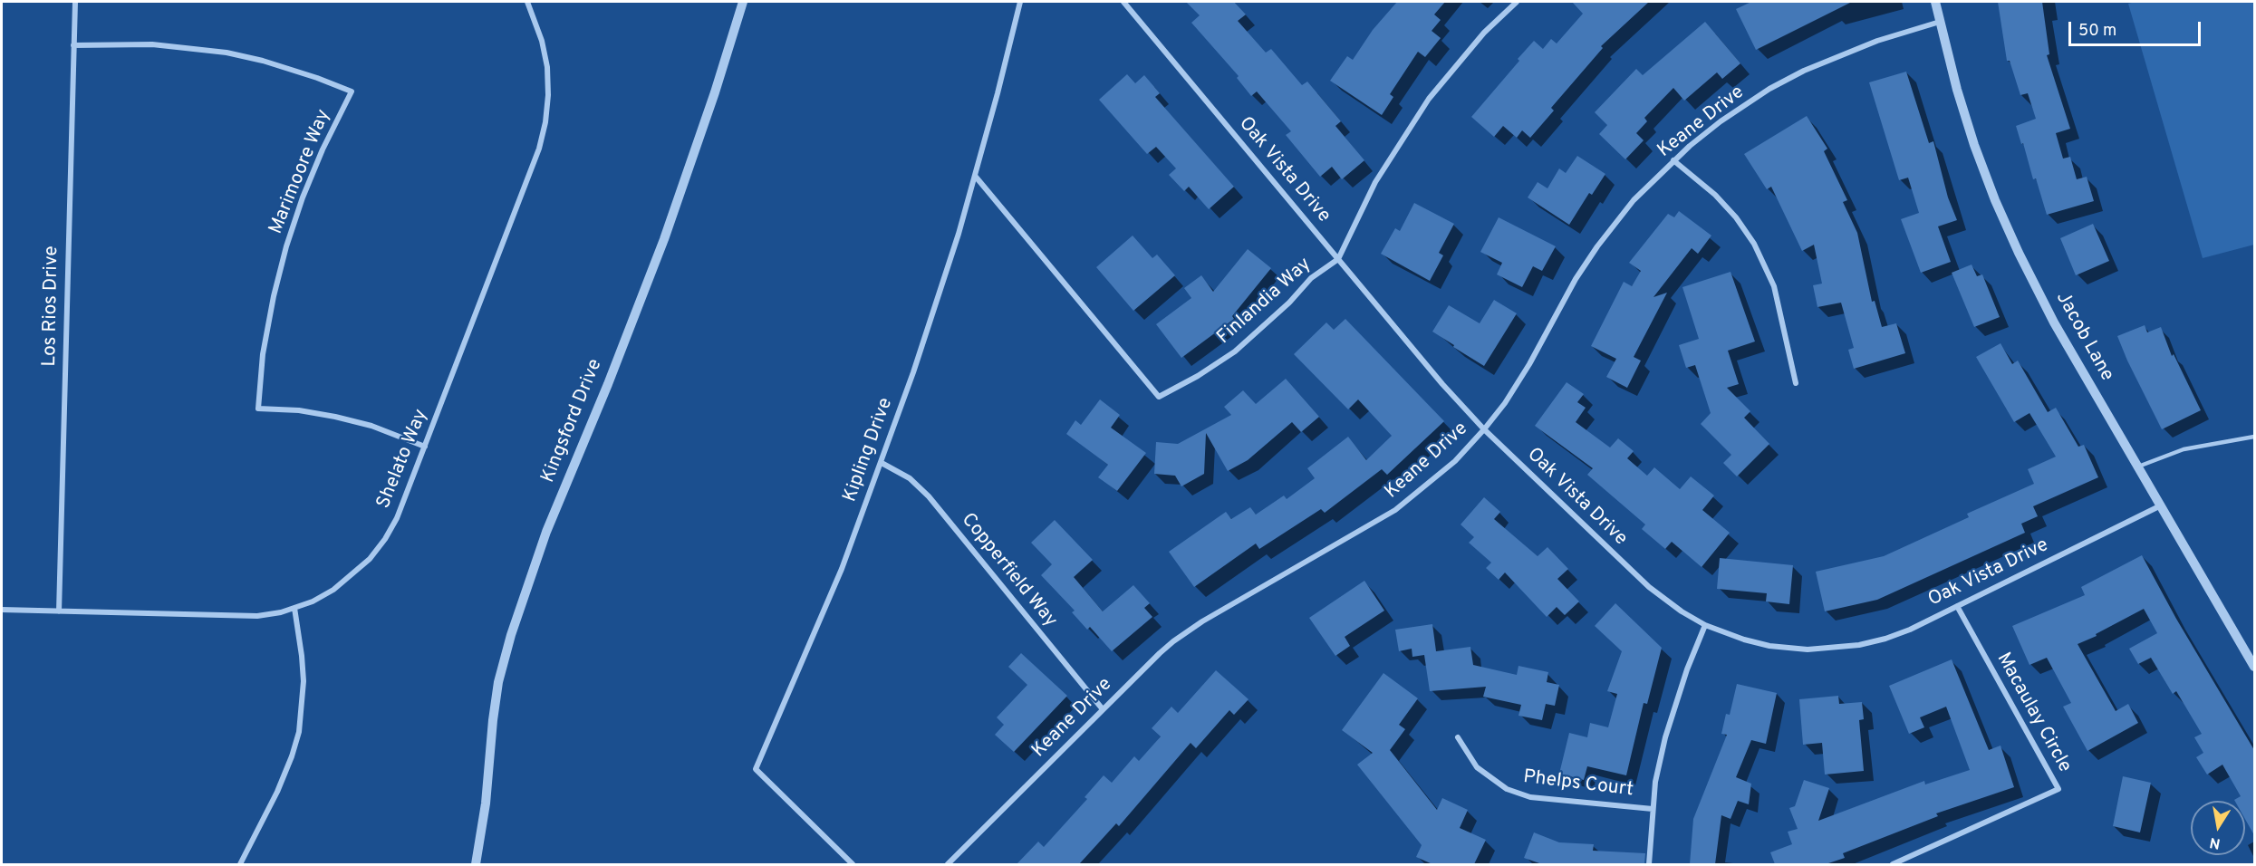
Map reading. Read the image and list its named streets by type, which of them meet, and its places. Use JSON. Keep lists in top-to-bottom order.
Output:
{
  "streets": {
    "street": [
      "Keane Drive",
      "Oak Vista Drive",
      "Marimoore Way",
      "Finlandia Way",
      "Los Rios Drive",
      "Jacob Lane",
      "Kingsford Drive",
      "Kipling Drive",
      "Shelato Way",
      "Copperfield Way",
      "Macaulay Circle",
      "Phelps Court"
    ]
  },
  "crossings": [
    ["Keane Drive", "Oak Vista Drive"],
    ["Keane Drive", "Jacob Lane"],
    ["Keane Drive", "Copperfield Way"],
    ["Oak Vista Drive", "Finlandia Way"],
    ["Oak Vista Drive", "Jacob Lane"],
    ["Oak Vista Drive", "Macaulay Circle"],
    ["Marimoore Way", "Los Rios Drive"],
    ["Marimoore Way", "Shelato Way"],
    ["Finlandia Way", "Kipling Drive"],
    ["Los Rios Drive", "Shelato Way"],
    ["Kipling Drive", "Copperfield Way"]
  ],
  "scale_bar": "50 m",
  "north": "bottom"
}
